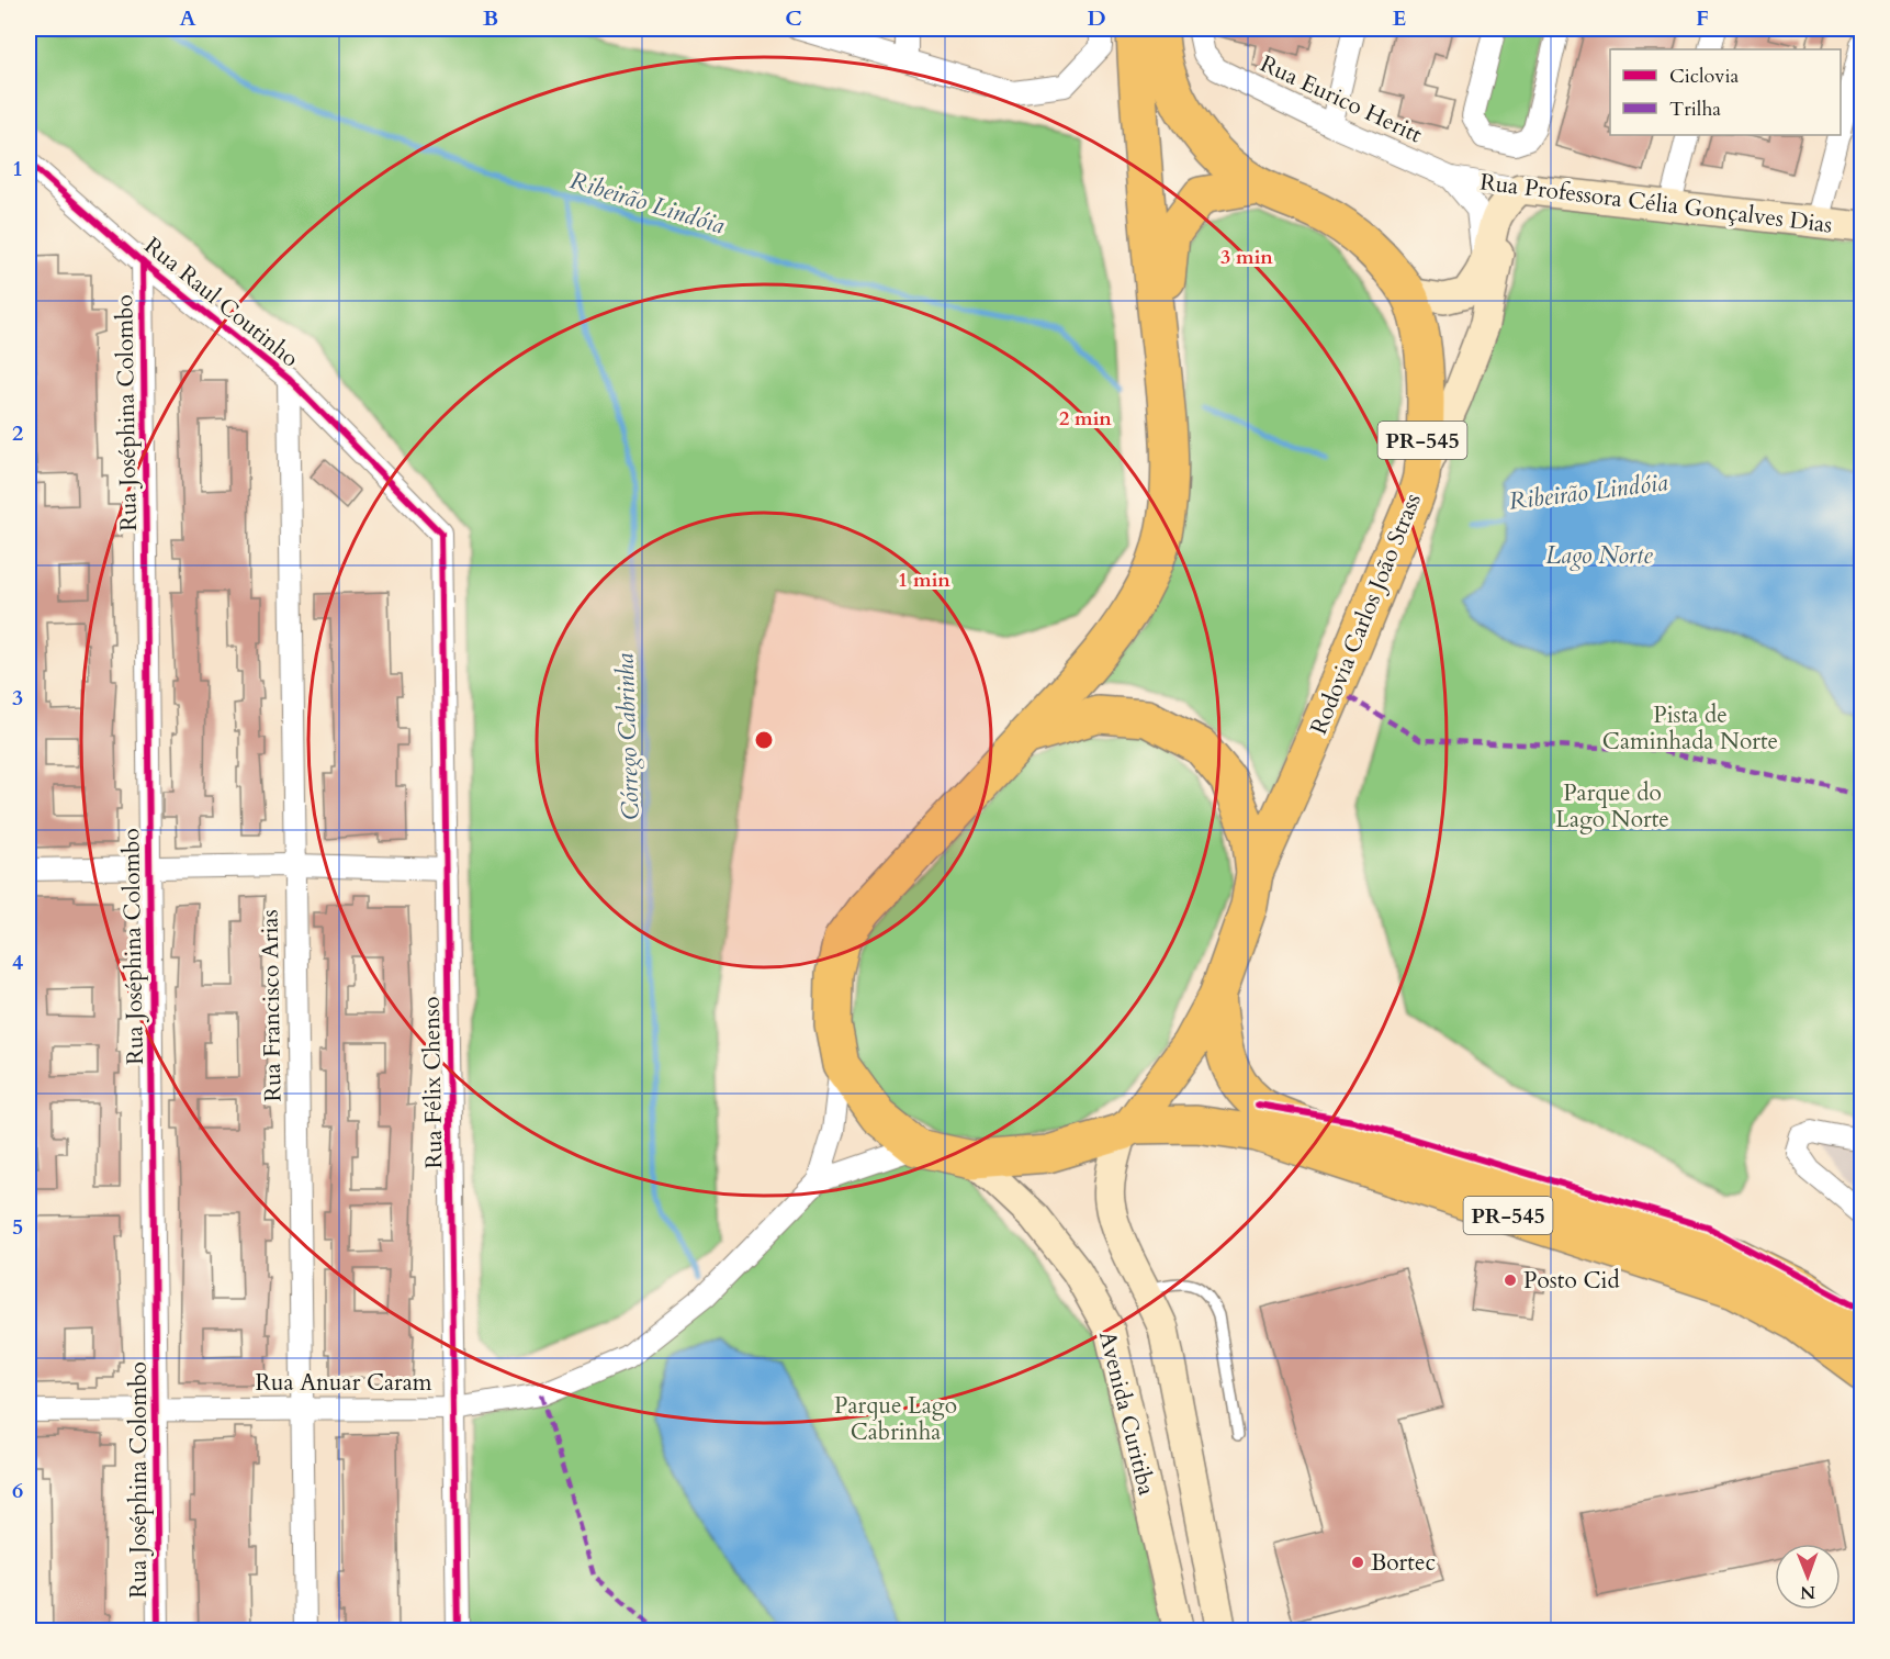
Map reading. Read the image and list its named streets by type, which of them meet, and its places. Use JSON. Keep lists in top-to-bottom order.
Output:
{
  "streets": {
    "highway": ["PR-545", "Rodovia Carlos João Strass"],
    "street": [
      "Rua Eurico Heritt",
      "Rua Professora Célia Gonçalves Dias",
      "Rua Raul Coutinho",
      "Rua Joséphina Colombo",
      "Rua Francisco Arias",
      "Rua Félix Chenso",
      "Rua Anuar Caram",
      "Avenida Curitiba"
    ]
  },
  "crossings": [
    ["Rua Eurico Heritt", "Rua Professora Célia Gonçalves Dias"],
    ["Rua Raul Coutinho", "Rua Joséphina Colombo"],
    ["Rua Raul Coutinho", "Rua Francisco Arias"],
    ["Rua Raul Coutinho", "Rua Félix Chenso"],
    ["Rua Joséphina Colombo", "Rua Anuar Caram"],
    ["PR-545", "Avenida Curitiba"],
    ["Rua Francisco Arias", "Rua Anuar Caram"],
    ["Rua Félix Chenso", "Rua Anuar Caram"]
  ],
  "water": ["Ribeirão Lindóia", "Lago Norte", "Córrego Cabrinha"],
  "parks": ["Pista de Caminhada Norte", "Parque do Lago Norte", "Parque Lago Cabrinha"],
  "places": ["Posto Cid", "Bortec"],
  "legend": ["Ciclovia", "Trilha"],
  "north": "bottom",
  "grid": {
    "columns": [
      "A",
      "B",
      "C",
      "D",
      "E",
      "F"
    ],
    "rows": [
      "1",
      "2",
      "3",
      "4",
      "5",
      "6"
    ]
  },
  "rings": ["3 min", "2 min", "1 min"]
}
